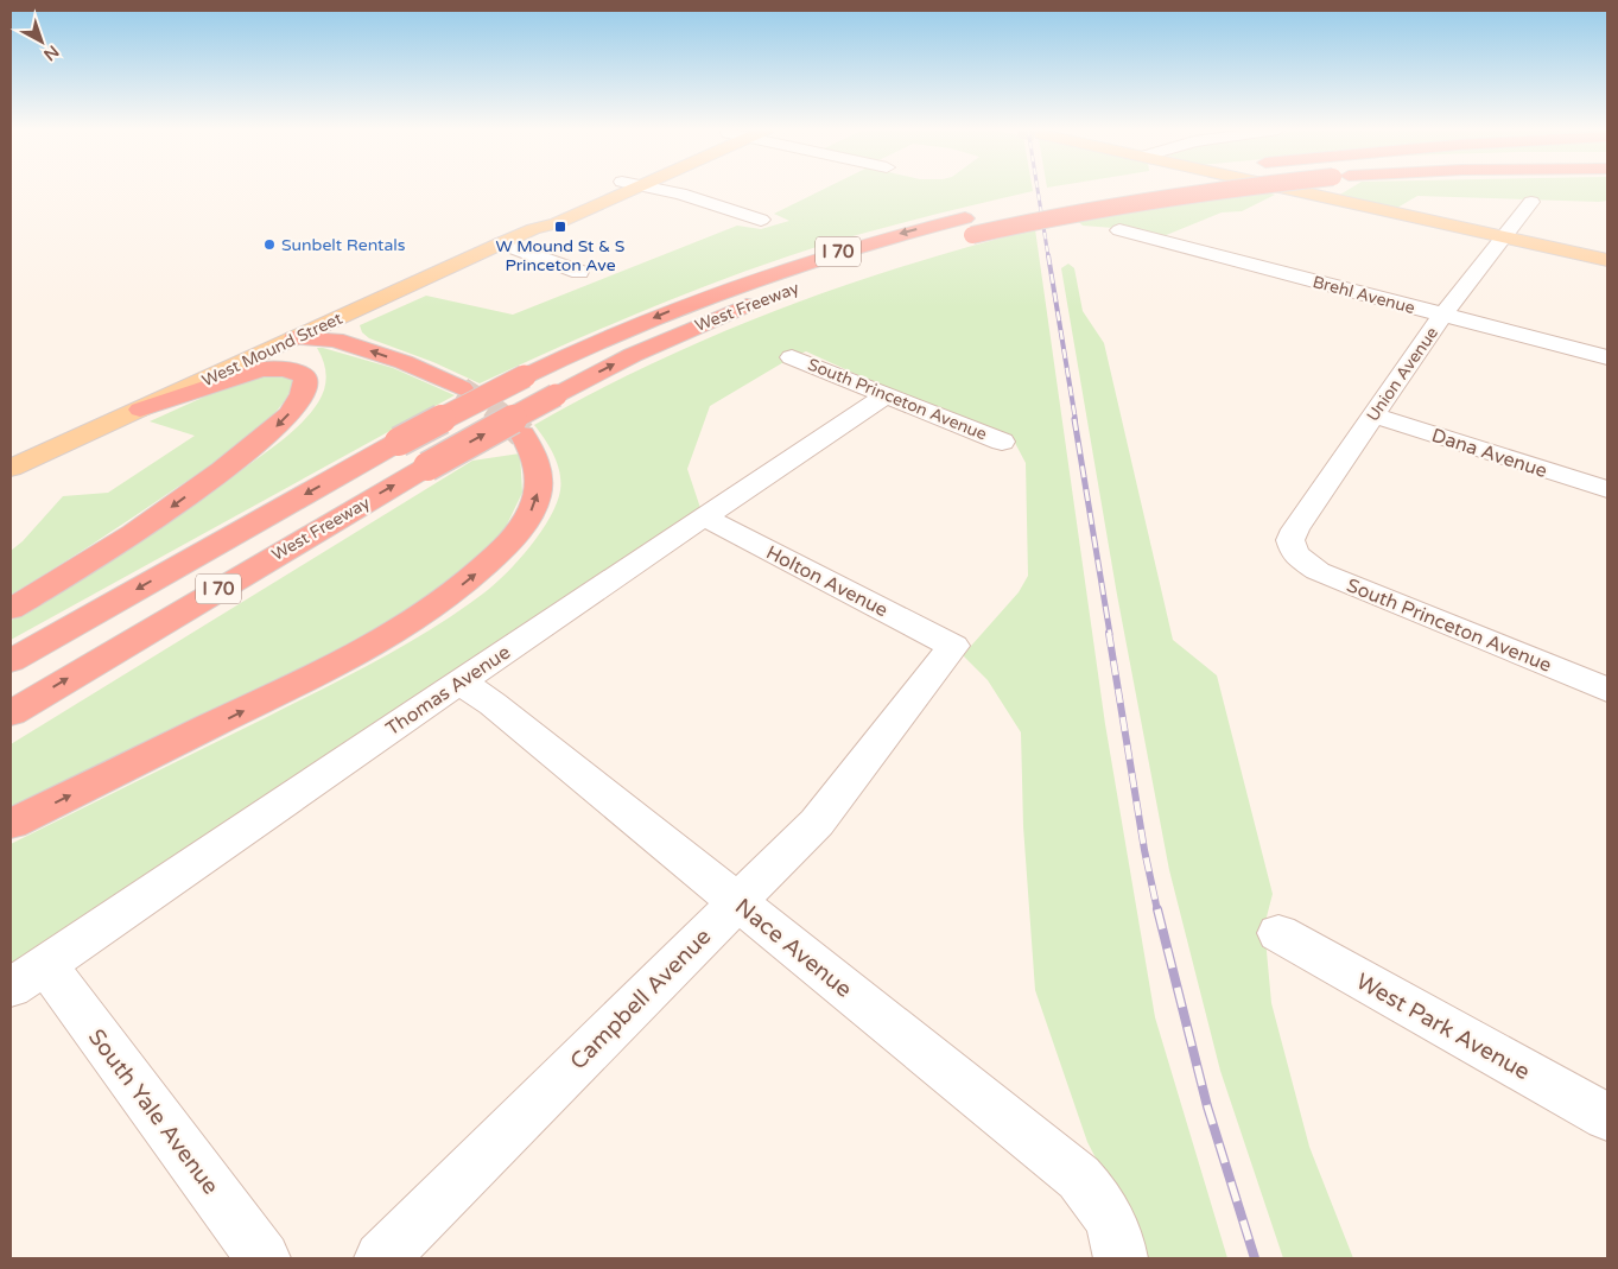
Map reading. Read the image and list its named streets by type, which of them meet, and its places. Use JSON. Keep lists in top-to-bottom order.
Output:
{
  "streets": {
    "highway": ["I 70", "West Freeway"],
    "main road": ["West Mound Street"],
    "street": [
      "Brehl Avenue",
      "Union Avenue",
      "South Princeton Avenue",
      "Dana Avenue",
      "Holton Avenue",
      "Thomas Avenue",
      "Nace Avenue",
      "Campbell Avenue",
      "West Park Avenue",
      "South Yale Avenue"
    ]
  },
  "crossings": [
    ["Brehl Avenue", "Union Avenue"],
    ["Union Avenue", "South Princeton Avenue"],
    ["Union Avenue", "Dana Avenue"],
    ["South Princeton Avenue", "Thomas Avenue"],
    ["Holton Avenue", "Thomas Avenue"],
    ["Holton Avenue", "Campbell Avenue"],
    ["Thomas Avenue", "Nace Avenue"],
    ["Thomas Avenue", "South Yale Avenue"],
    ["Nace Avenue", "Campbell Avenue"]
  ],
  "places": {
    "transit": ["W Mound St & S Princeton Ave"],
    "other": ["Sunbelt Rentals"]
  },
  "north": "bottom right"
}
